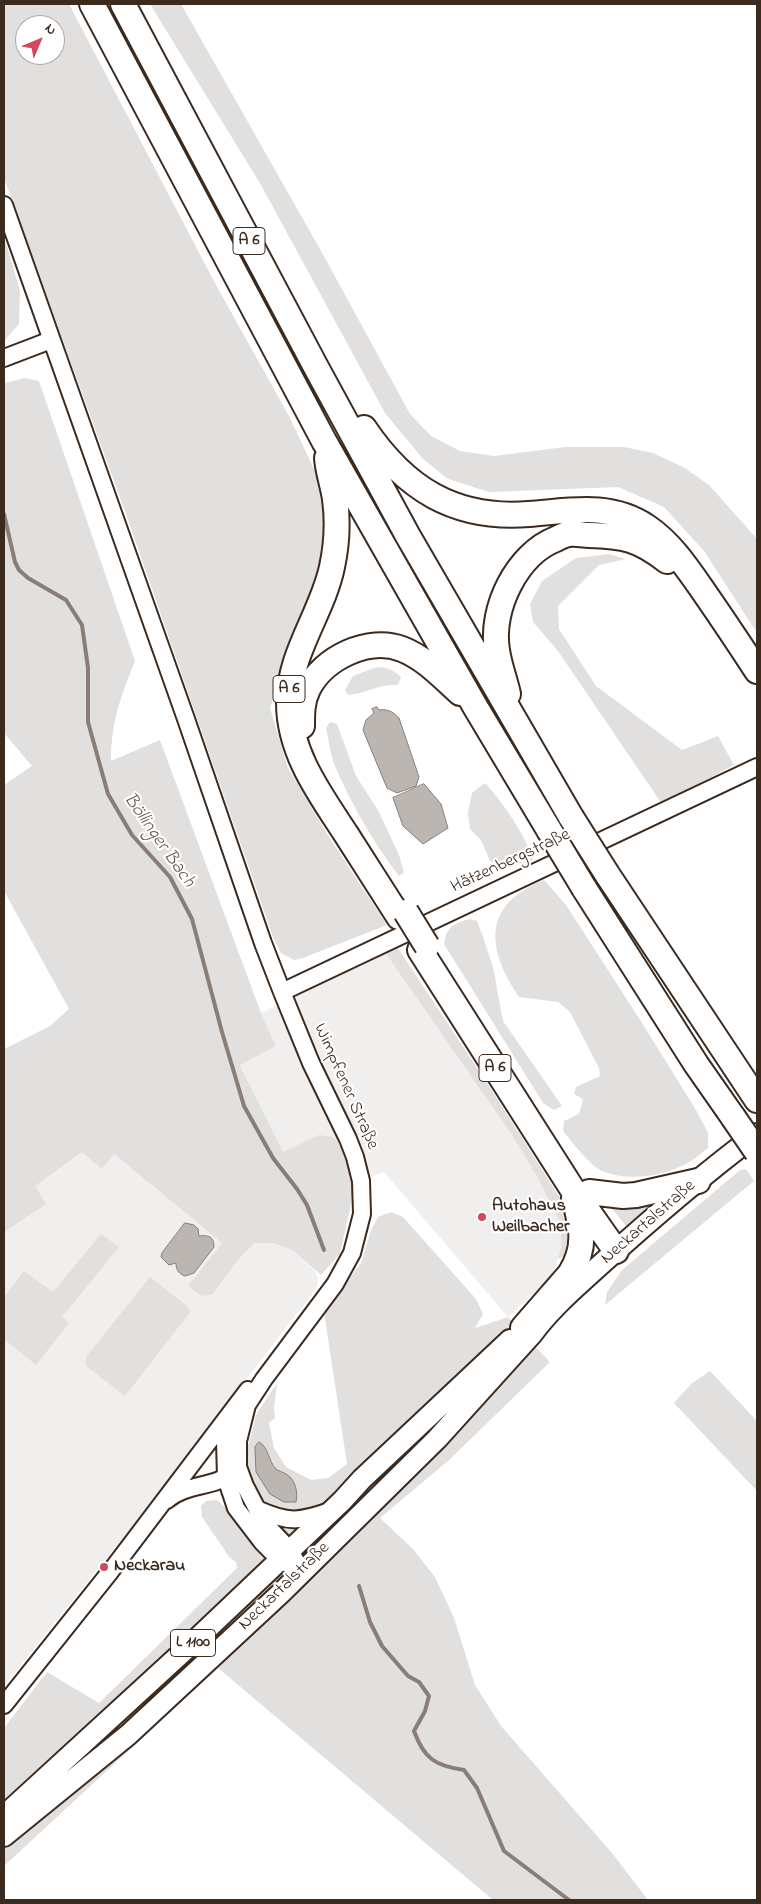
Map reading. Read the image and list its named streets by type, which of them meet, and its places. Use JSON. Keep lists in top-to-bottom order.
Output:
{
  "streets": {
    "highway": ["A 6"],
    "main road": ["Neckartalstraße", "L 1100"],
    "street": ["Hätzenbergstraße", "Wimpfener Straße"]
  },
  "crossings": [
    ["Hätzenbergstraße", "Wimpfener Straße"],
    ["Wimpfener Straße", "Neckartalstraße"]
  ],
  "water": ["Böllinger Bach"],
  "places": ["Autohaus Weilbacher", "Neckarau"],
  "north": "top right"
}
